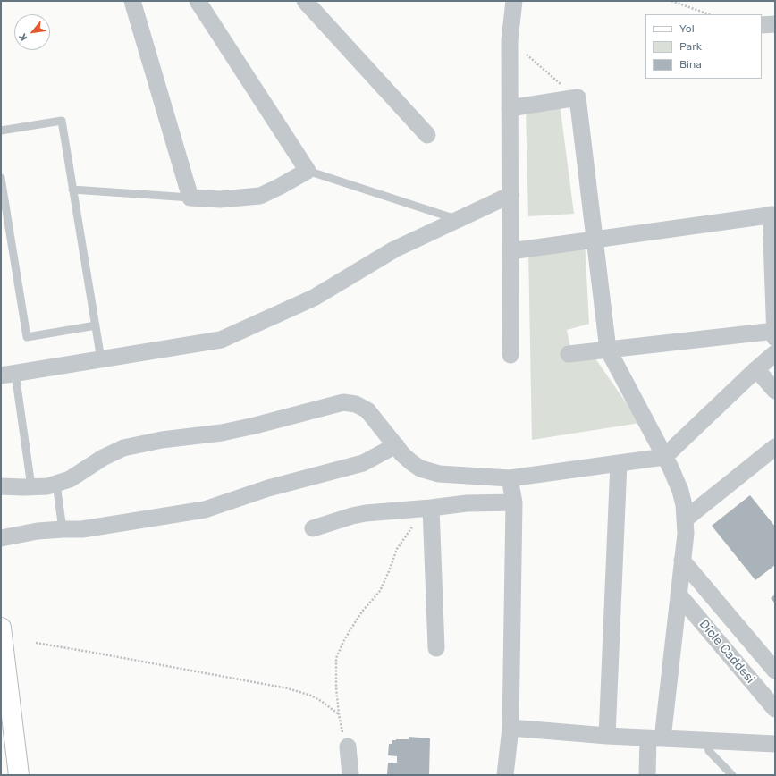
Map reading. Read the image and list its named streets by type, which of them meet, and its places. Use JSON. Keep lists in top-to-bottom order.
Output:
{
  "streets": {
    "street": ["Dicle Caddesi"]
  },
  "legend": ["Yol", "Park", "Bina"],
  "north": "bottom left"
}
